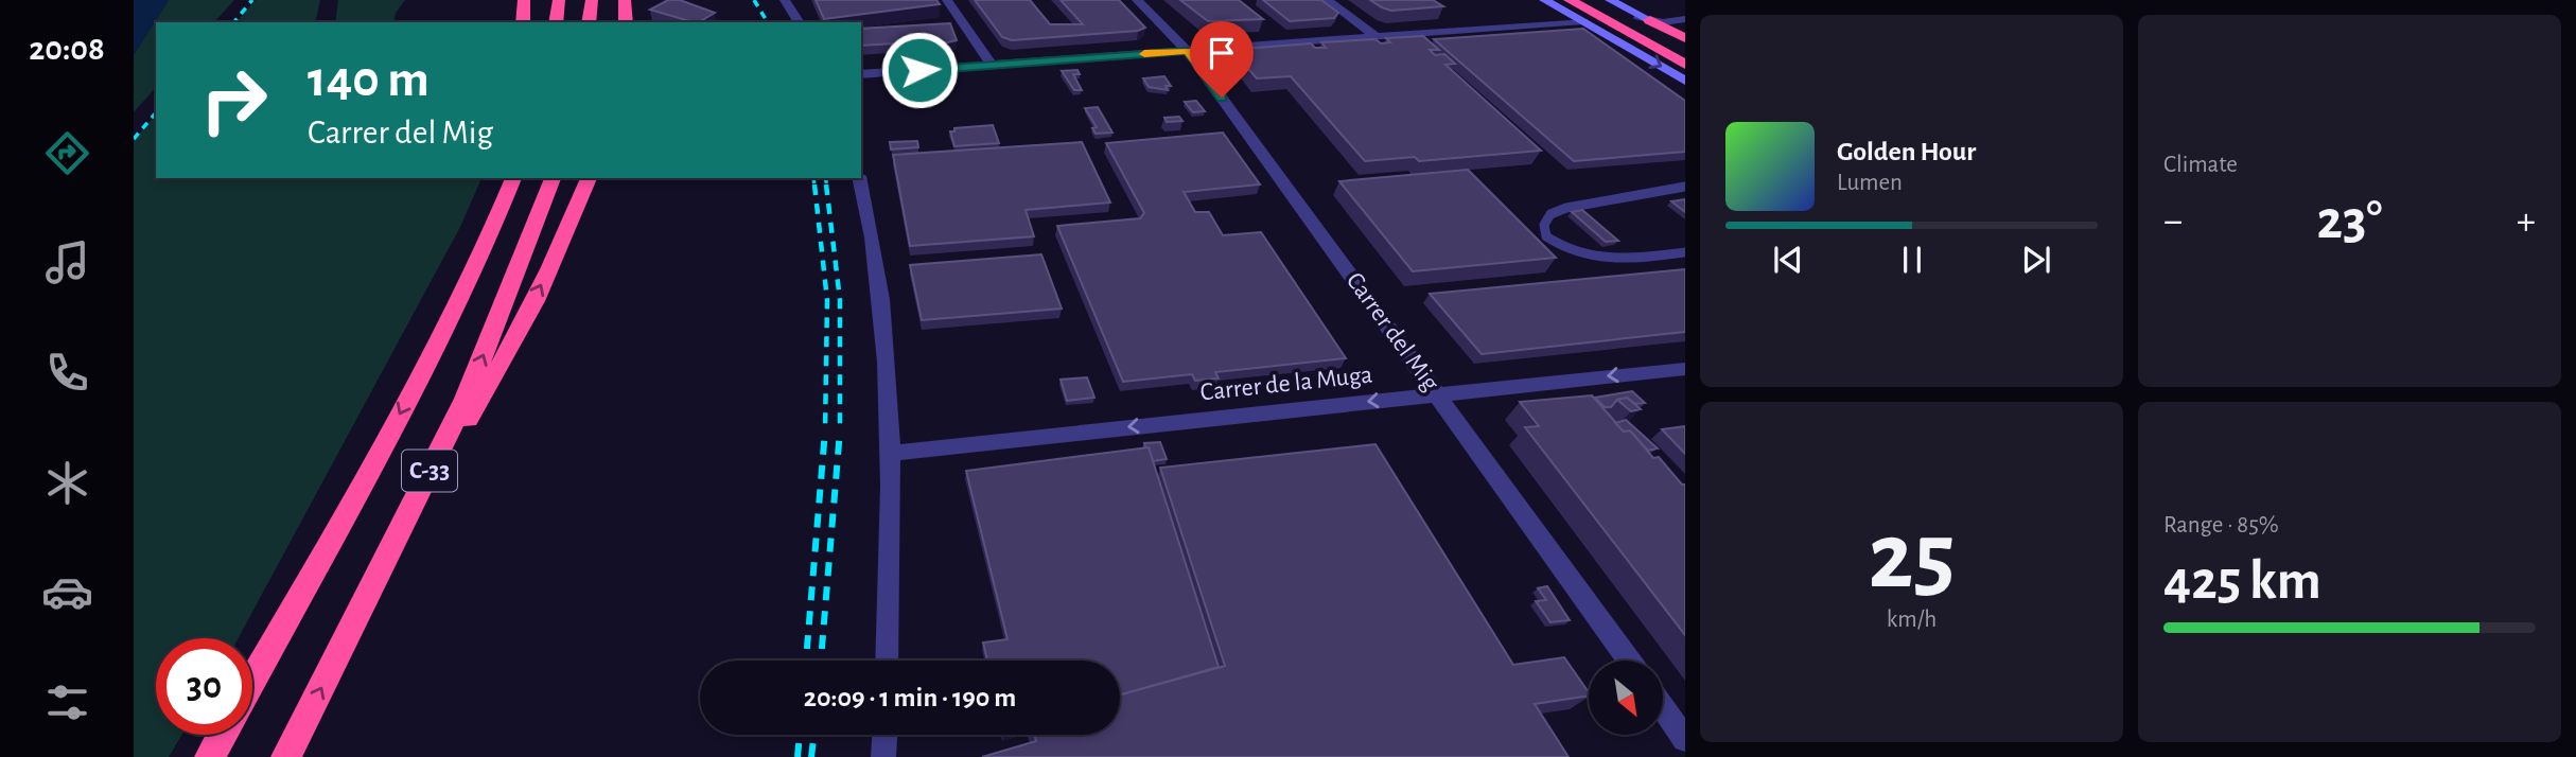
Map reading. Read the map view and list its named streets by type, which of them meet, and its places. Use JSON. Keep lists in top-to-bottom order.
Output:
{
  "streets": {
    "highway": ["C-33"],
    "street": ["Carrer del Mig", "Carrer de la Muga"]
  },
  "crossings": [
    ["Carrer del Mig", "Carrer de la Muga"]
  ],
  "one_way": ["Carrer de la Muga"],
  "north": "bottom right",
  "page": {
    "tabs": "20:08",
    "tile": [
      "Climate",
      ["25", "km/h"],
      ["Range · 85%", "425 km"]
    ],
    "turn": ["140 m", "Carrer del Mig"],
    "song": ["Golden Hour", "Lumen"],
    "heat": ["−", "23°", "+"],
    "limit": "30",
    "trip": "20:09 · 1 min · 190 m"
  }
}
